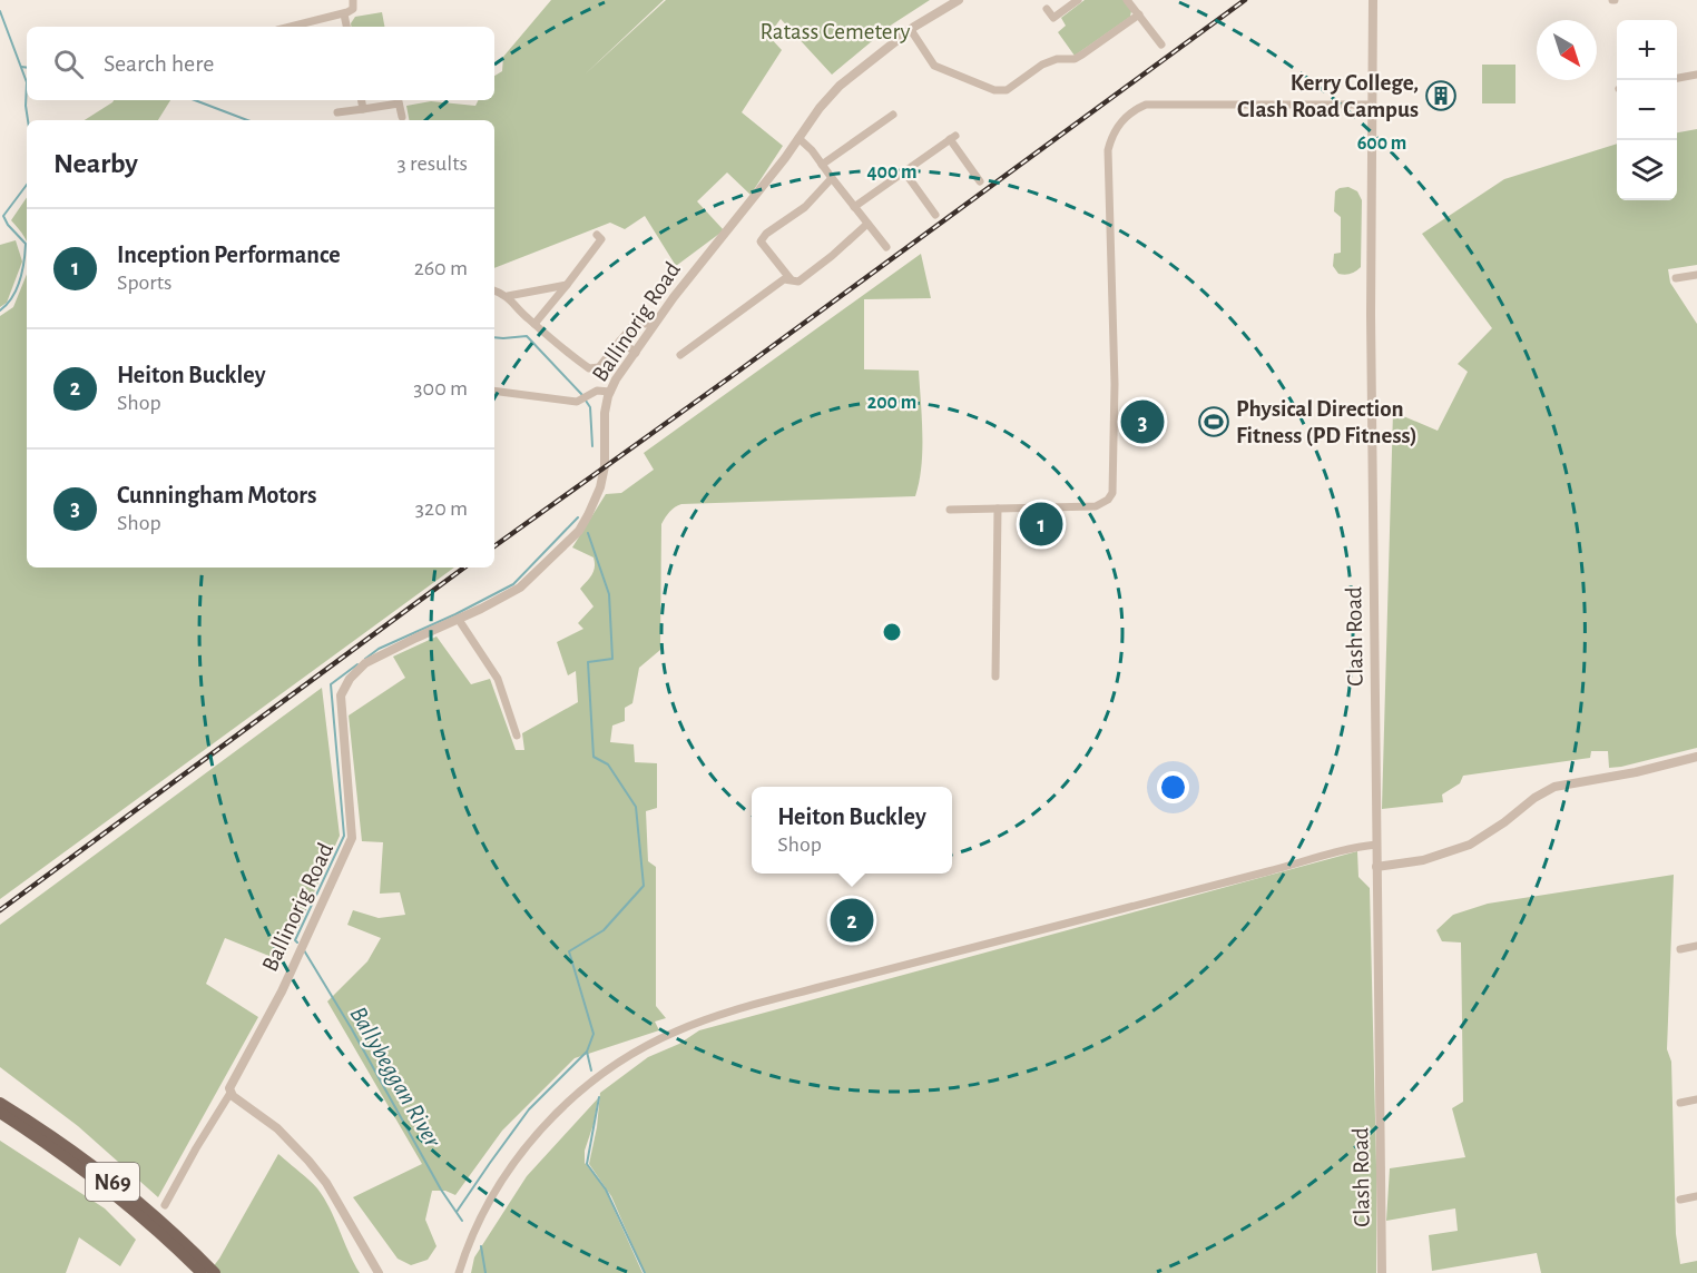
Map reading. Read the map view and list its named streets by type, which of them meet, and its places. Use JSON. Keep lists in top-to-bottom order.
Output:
{
  "streets": {
    "main road": ["N69"],
    "street": ["Ballinorig Road", "Clash Road"]
  },
  "water": ["Ballybeggan River"],
  "parks": ["Ratass Cemetery"],
  "places": {
    "building": ["Kerry College, Clash Road Campus"],
    "sports": ["Physical Direction Fitness (PD Fitness)"]
  },
  "north": "bottom right",
  "page": {
    "map_buttons": ["+", "−"],
    "search": "Search here",
    "heading": ["Nearby", "3 results"],
    "list": [
      {
        "mark": "1",
        "name": "Inception Performance",
        "note": "Sports",
        "value": "260 m"
      },
      {
        "mark": "2",
        "name": "Heiton Buckley",
        "note": "Shop",
        "value": "300 m"
      },
      {
        "mark": "3",
        "name": "Cunningham Motors",
        "note": "Shop",
        "value": "320 m"
      }
    ],
    "pins": ["3", "1", "2"],
    "popup": ["Heiton Buckley", "Shop"]
  },
  "rings": ["600 m", "400 m", "200 m"]
}
